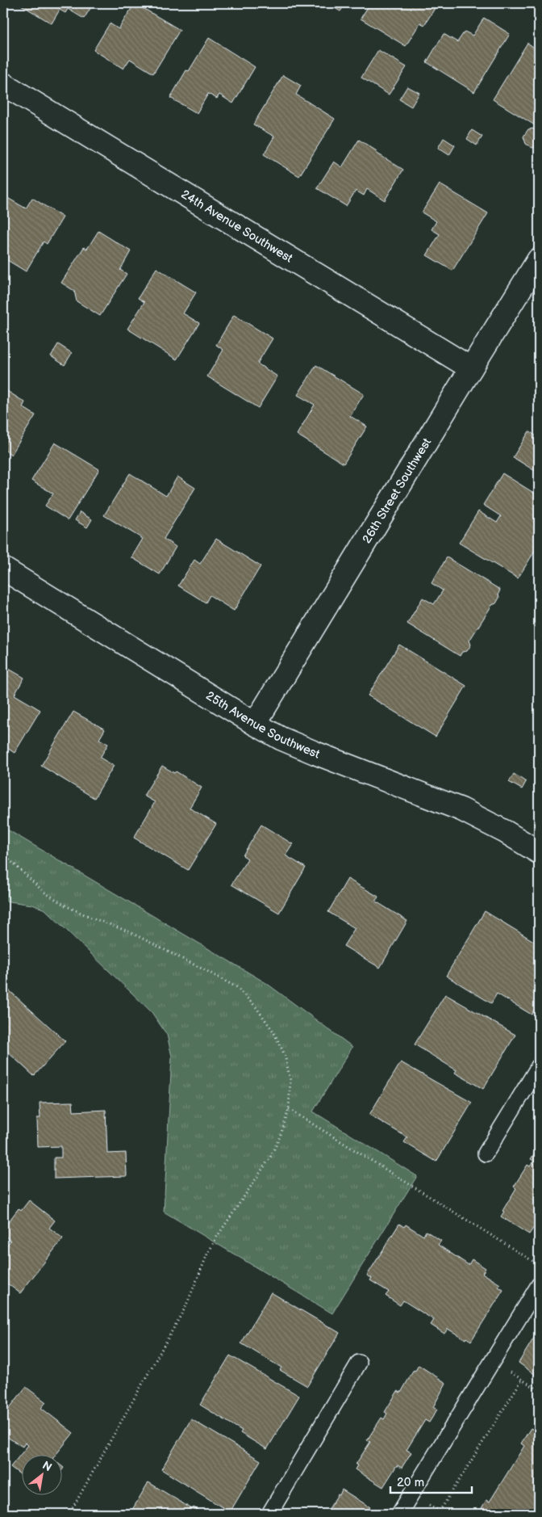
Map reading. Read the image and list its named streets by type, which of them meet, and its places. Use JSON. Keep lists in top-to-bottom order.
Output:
{
  "streets": {
    "street": ["24th Avenue Southwest", "26th Street Southwest", "25th Avenue Southwest"]
  },
  "crossings": [
    ["24th Avenue Southwest", "26th Street Southwest"],
    ["26th Street Southwest", "25th Avenue Southwest"]
  ],
  "scale_bar": "20 m",
  "north": "top right"
}
